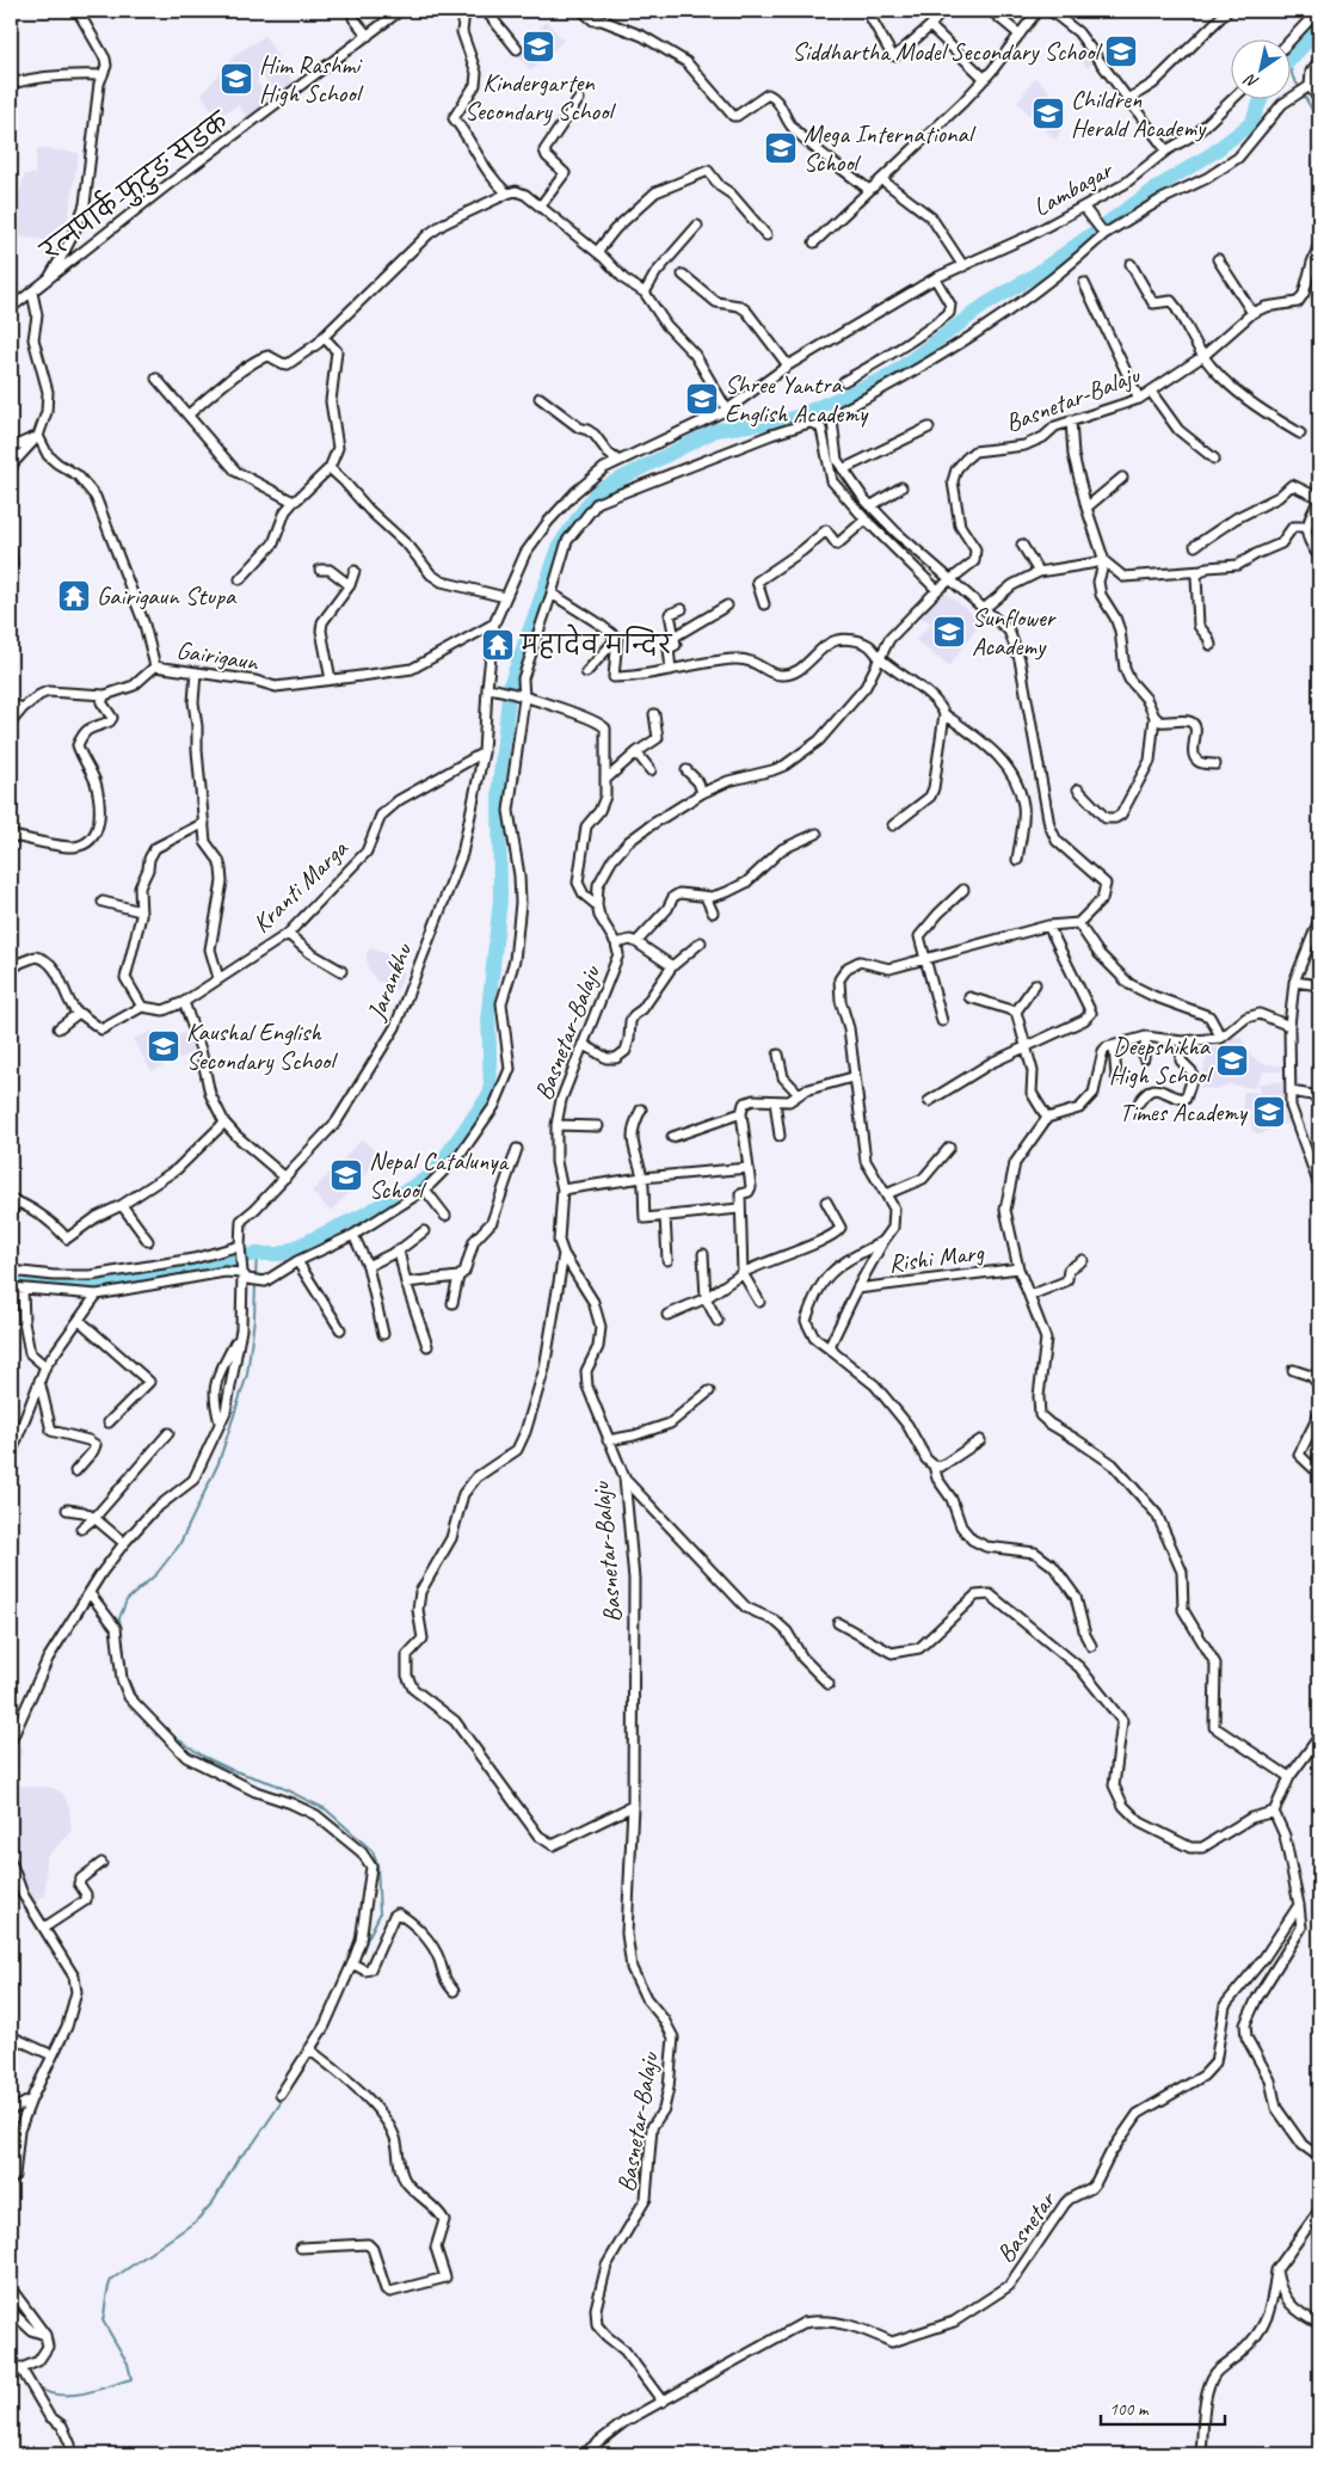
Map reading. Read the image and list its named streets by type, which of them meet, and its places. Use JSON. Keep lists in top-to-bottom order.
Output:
{
  "streets": {
    "street": [
      "रत्नपार्क-फुटुङ सडक",
      "Lambagar",
      "Basnetar-Balaju",
      "Gairigaun",
      "Kranti Marga",
      "Jarankhu",
      "Rishi Marg",
      "Basnetar"
    ]
  },
  "crossings": [
    ["Lambagar", "Jarankhu"],
    ["Basnetar-Balaju", "Basnetar"],
    ["Gairigaun", "Jarankhu"],
    ["Kranti Marga", "Jarankhu"]
  ],
  "places": {
    "school or university": [
      "Kindergarten Secondary School",
      "Siddhartha Model Secondary School",
      "Him Rashmi High School",
      "Children Herald Academy",
      "Mega International School",
      "Shree Yantra English Academy",
      "Sunflower Academy",
      "Kaushal English Secondary School",
      "Deepshikha High School",
      "Times Academy",
      "Nepal Catalunya School"
    ],
    "temple": ["Gairigaun Stupa", "महादेव मन्दिर"]
  },
  "scale_bar": "100 m",
  "north": "bottom left"
}
